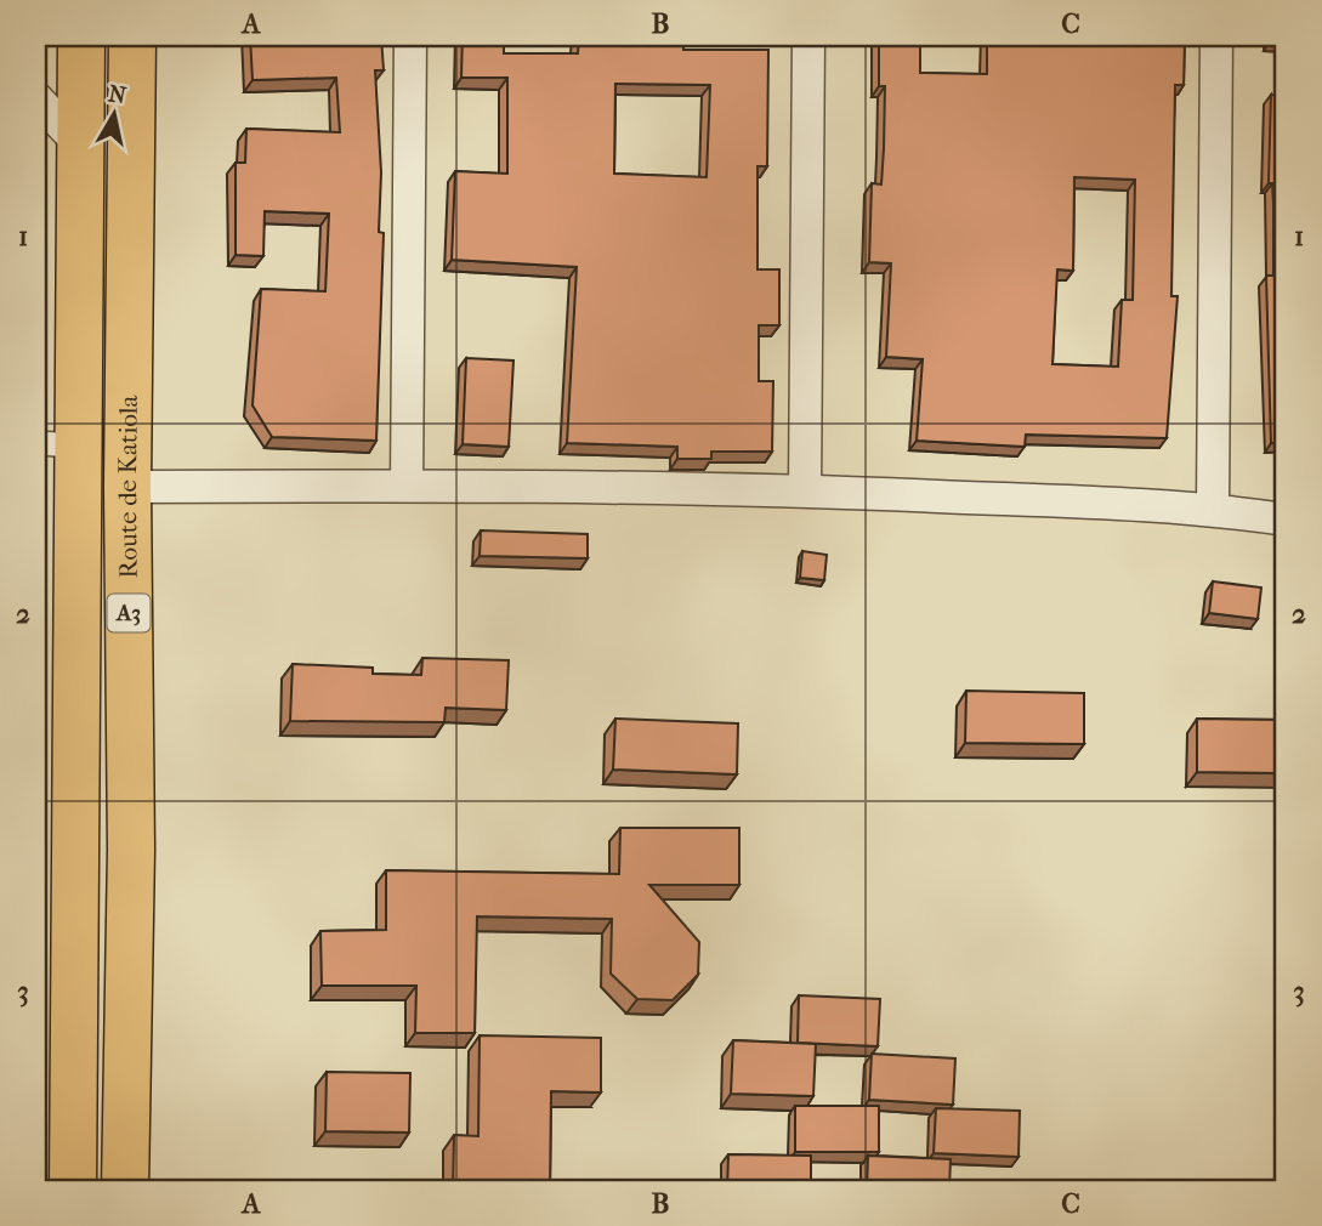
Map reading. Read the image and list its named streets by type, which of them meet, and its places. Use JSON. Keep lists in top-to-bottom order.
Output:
{
  "streets": {
    "highway": ["Route de Katiola", "A3"]
  },
  "north": "top",
  "grid": {
    "columns": ["A", "B", "C"],
    "rows": ["1", "2", "3"]
  }
}
